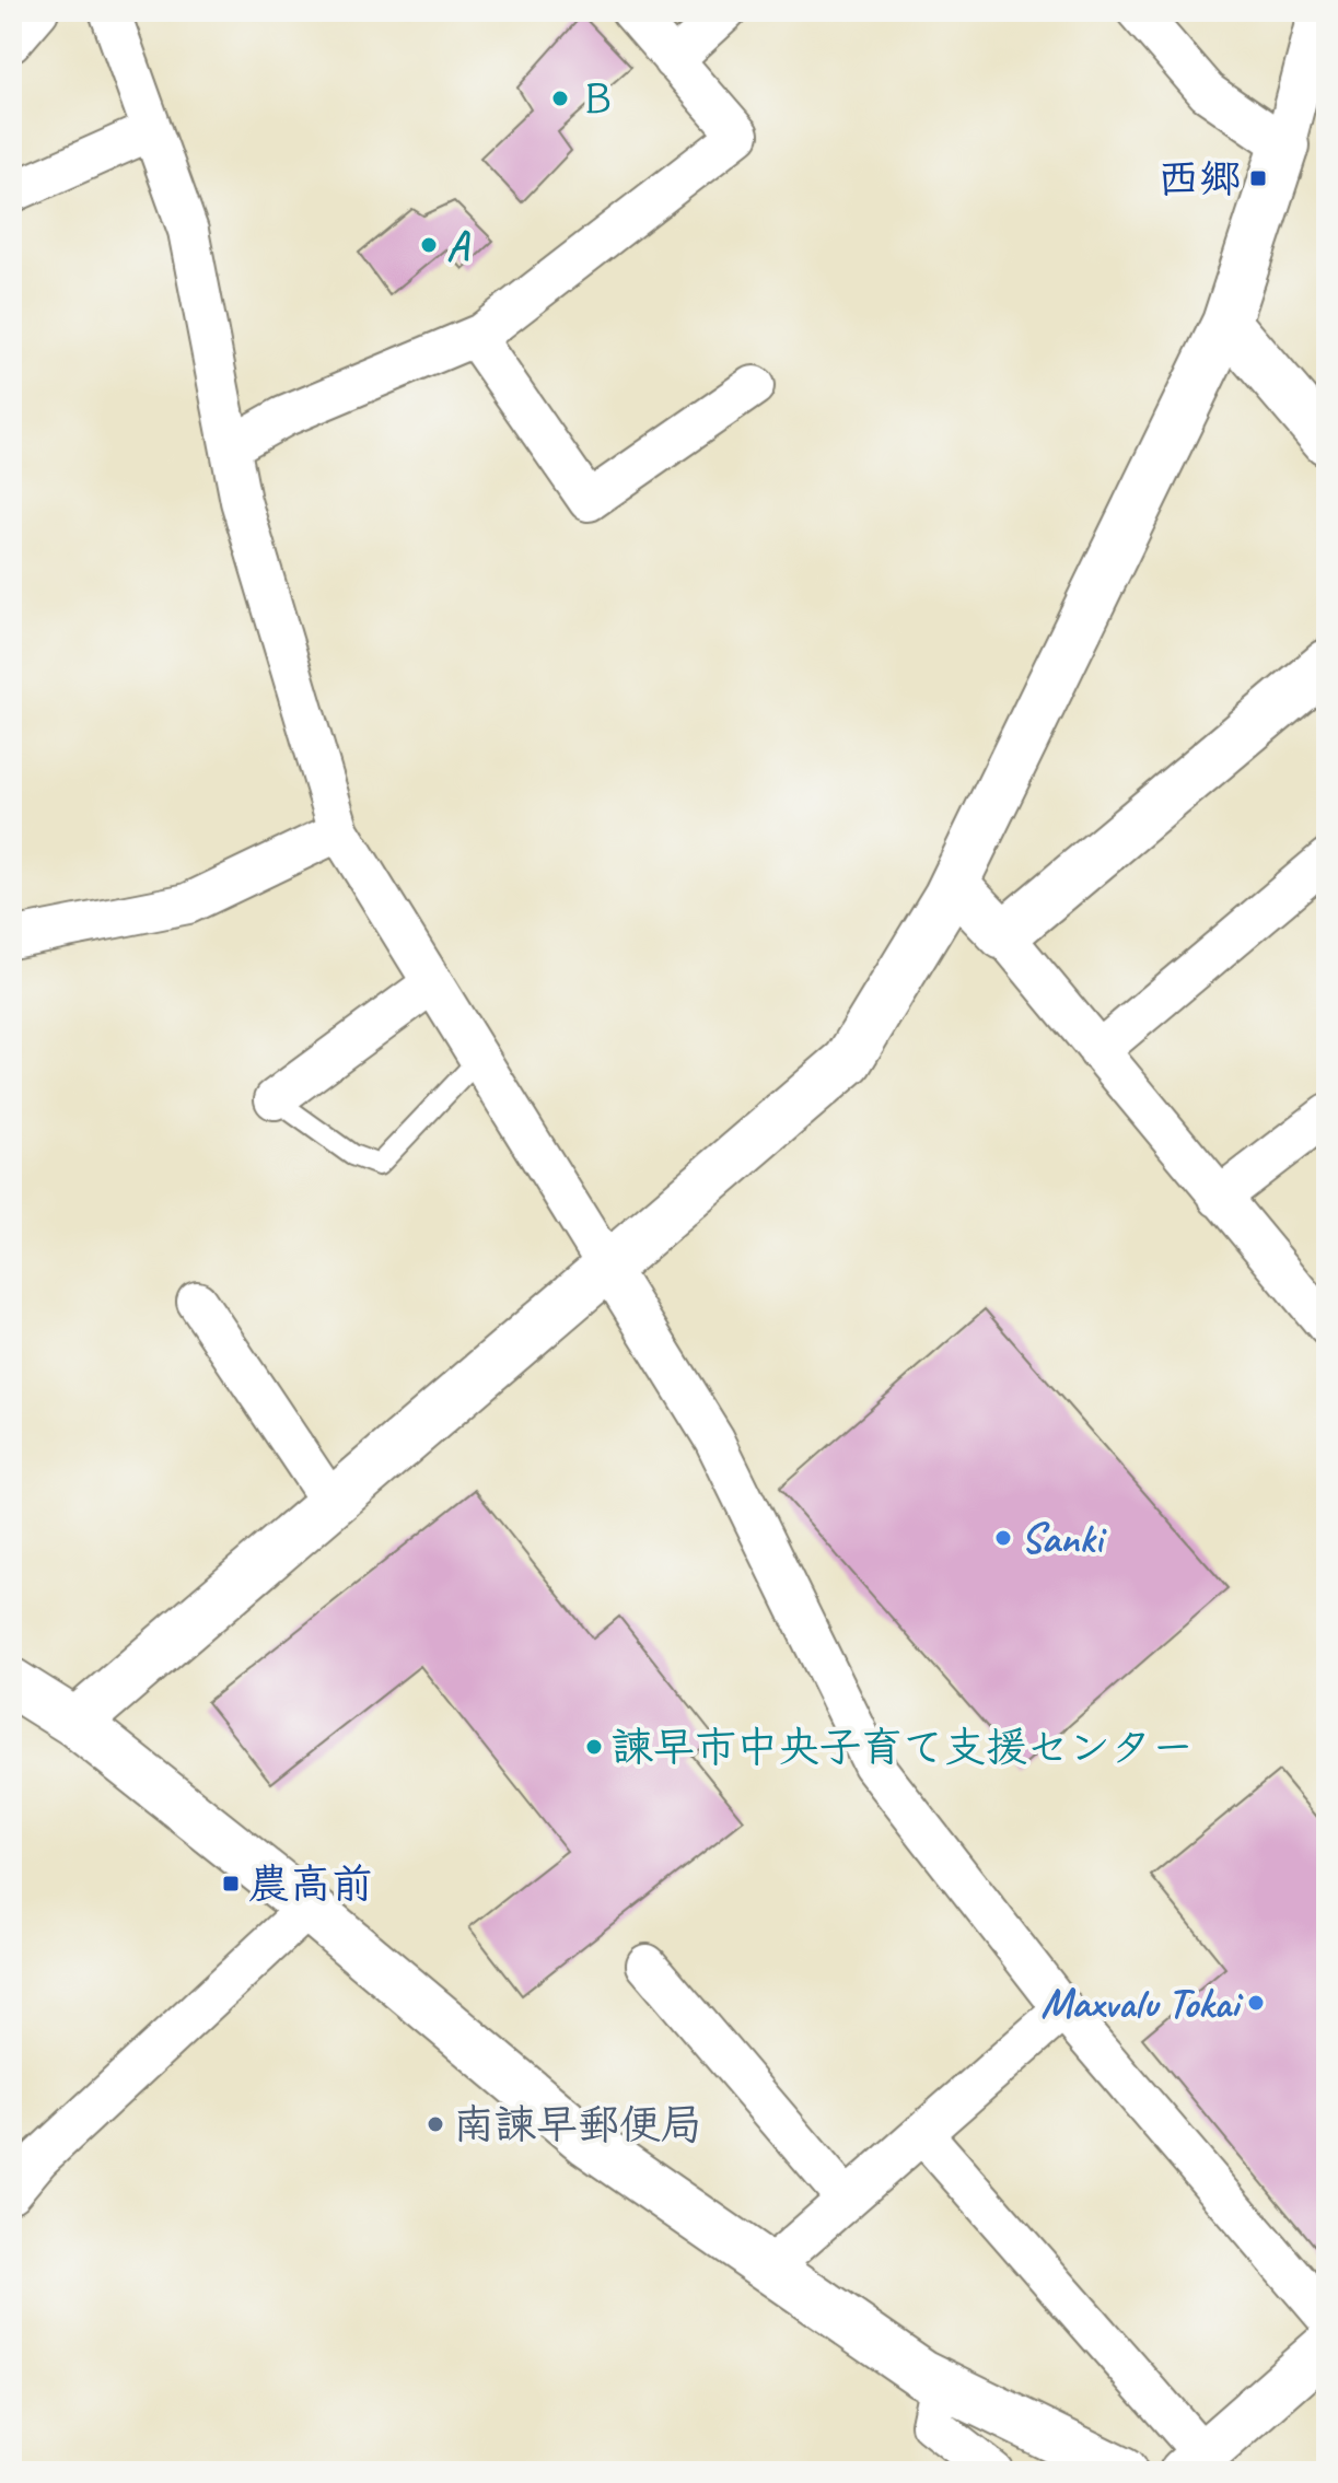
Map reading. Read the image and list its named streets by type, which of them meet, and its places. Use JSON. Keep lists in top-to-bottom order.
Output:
{
  "places": {
    "other": [
      "Ｂ",
      "A",
      "Sanki",
      "諫早市中央子育て支援センター",
      "Maxvalu Tokai",
      "南諫早郵便局"
    ],
    "transit": ["西郷", "農高前"]
  }
}
